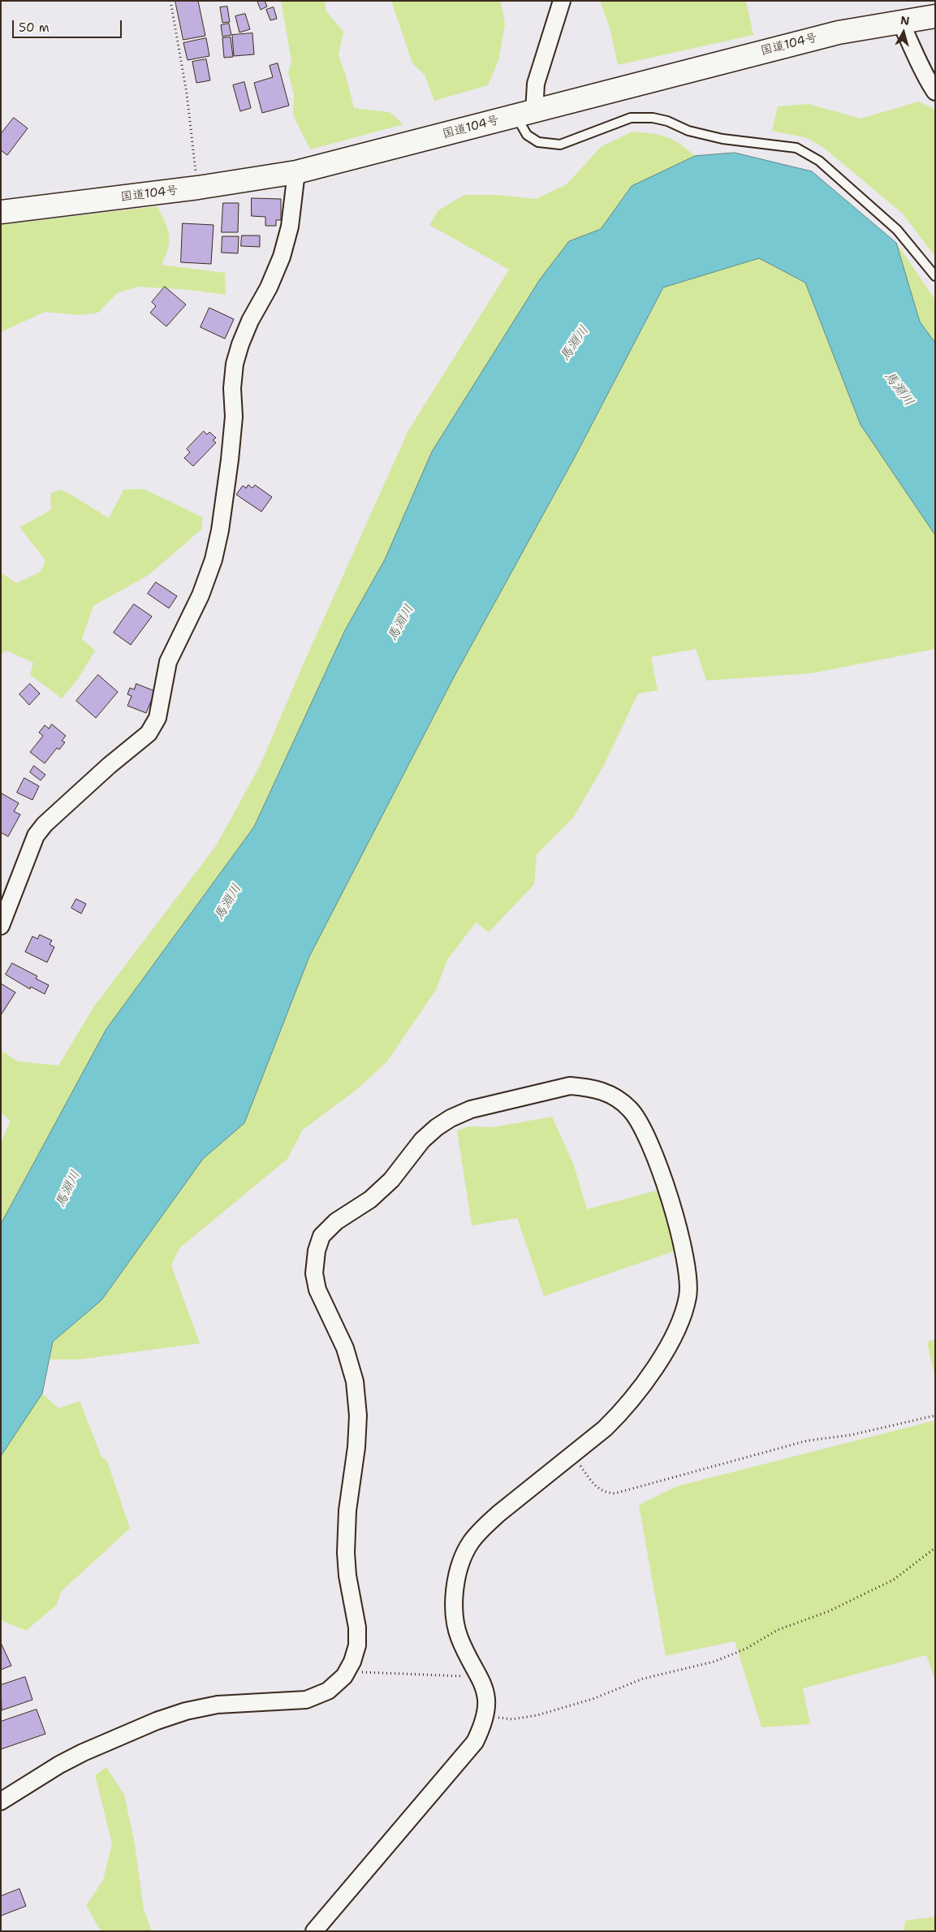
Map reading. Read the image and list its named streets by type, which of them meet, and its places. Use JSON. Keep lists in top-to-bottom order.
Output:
{
  "streets": {
    "highway": ["国道104号"]
  },
  "water": ["馬淵川"],
  "scale_bar": "50 m",
  "north": "top"
}
